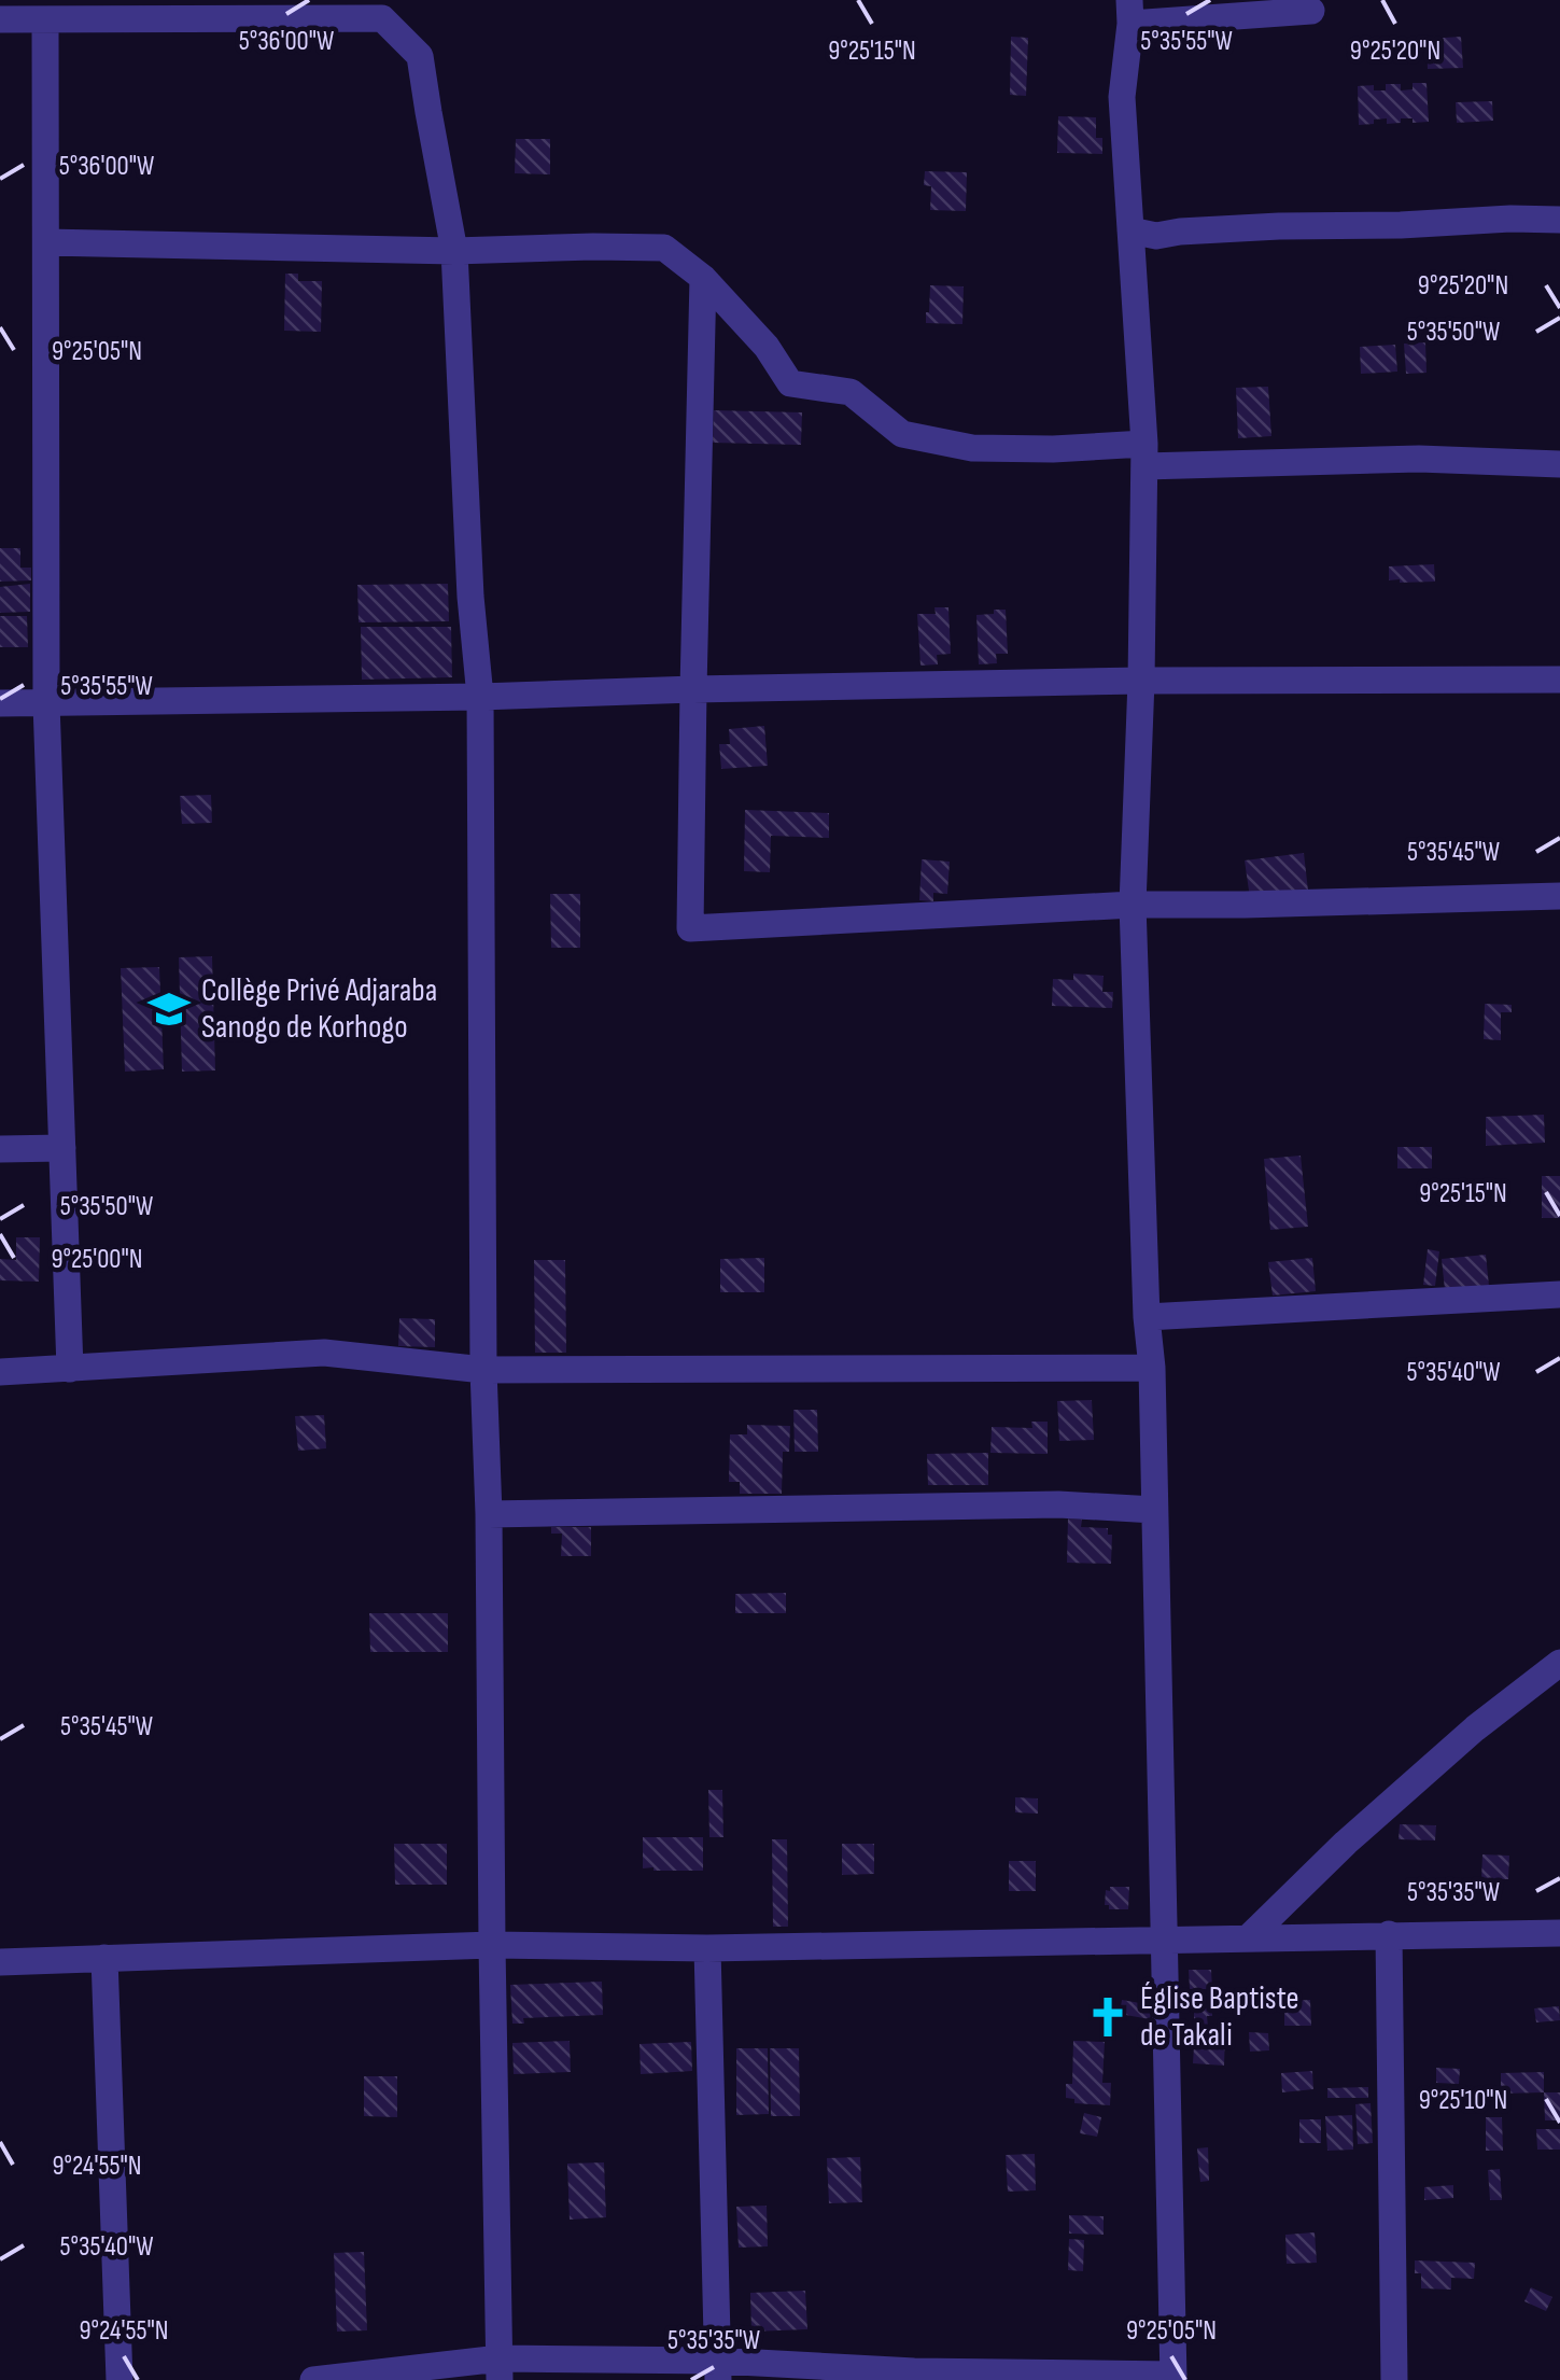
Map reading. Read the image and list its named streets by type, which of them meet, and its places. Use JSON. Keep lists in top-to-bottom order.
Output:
{
  "places": {
    "school or university": ["Collège Privé Adjaraba Sanogo de Korhogo"],
    "church": ["Église Baptiste de Takali"]
  },
  "coordinates": [
    "5°35'55\"W",
    "5°36'00\"W",
    "9°25'20\"N",
    "9°25'15\"N",
    "5°35'50\"W",
    "9°25'05\"N",
    "5°35'45\"W",
    "9°25'00\"N",
    "5°35'40\"W",
    "5°35'35\"W",
    "9°25'10\"N",
    "9°24'55\"N"
  ]
}
